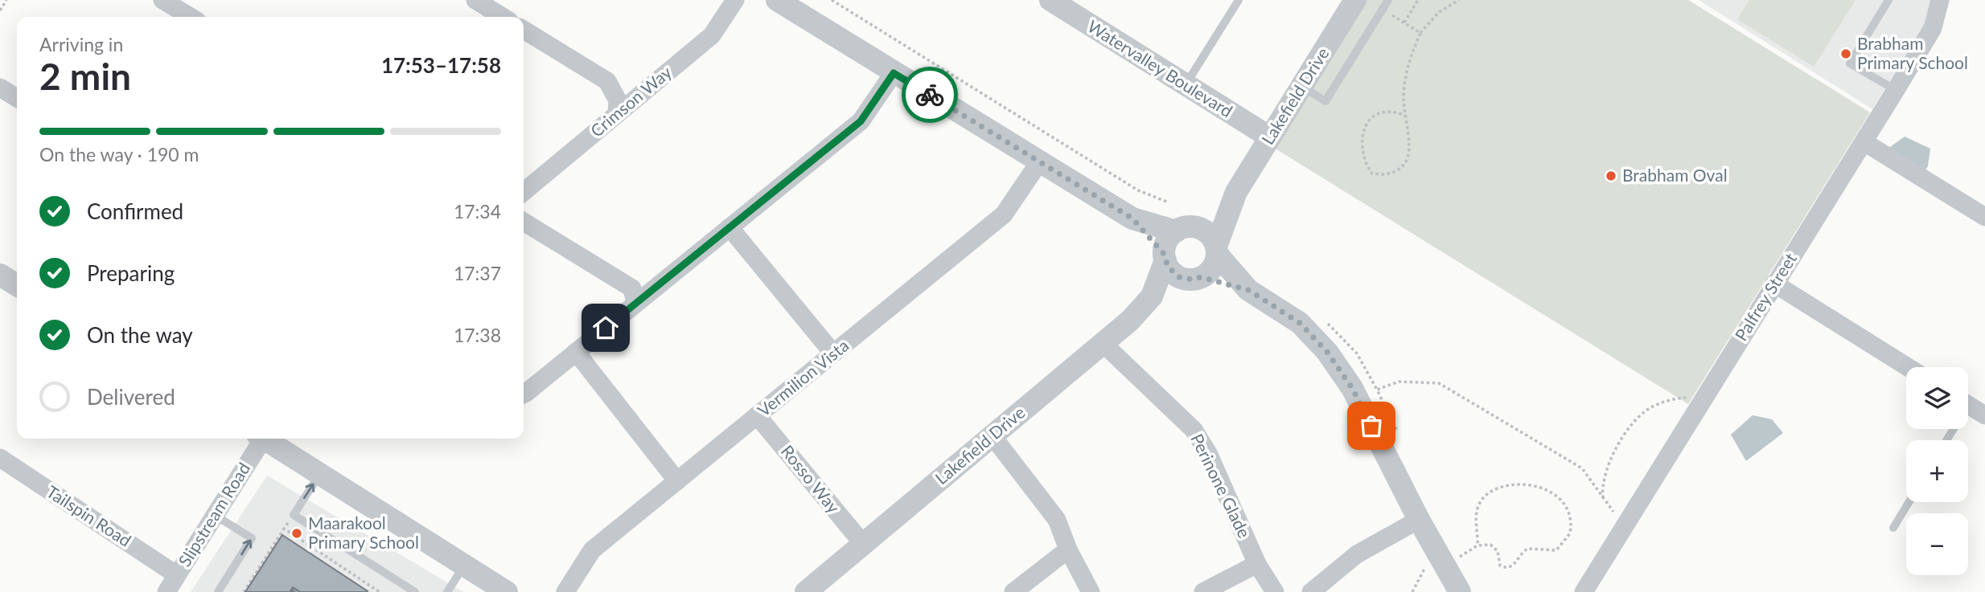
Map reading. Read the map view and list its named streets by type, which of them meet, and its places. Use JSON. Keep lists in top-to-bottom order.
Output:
{
  "streets": {
    "street": [
      "Watervalley Boulevard",
      "Lakefield Drive",
      "Crimson Way",
      "Palfrey Street",
      "Vermilion Vista",
      "Rosso Way",
      "Perinone Glade",
      "Slipstream Road",
      "Tailspin Road"
    ]
  },
  "crossings": [
    ["Watervalley Boulevard", "Lakefield Drive"],
    ["Lakefield Drive", "Rosso Way"],
    ["Lakefield Drive", "Perinone Glade"],
    ["Vermilion Vista", "Rosso Way"],
    ["Slipstream Road", "Tailspin Road"]
  ],
  "places": ["Brabham Primary School", "Brabham Oval", "Maarakool Primary School"],
  "page": {
    "heading": ["2 min", "Arriving in", "17:53–17:58"],
    "bar": "On the way · 190 m",
    "list": [
      ["Confirmed", "17:34"],
      ["Preparing", "17:37"],
      ["On the way", "17:38"],
      "Delivered"
    ],
    "map_buttons": ["+", "−"]
  }
}
